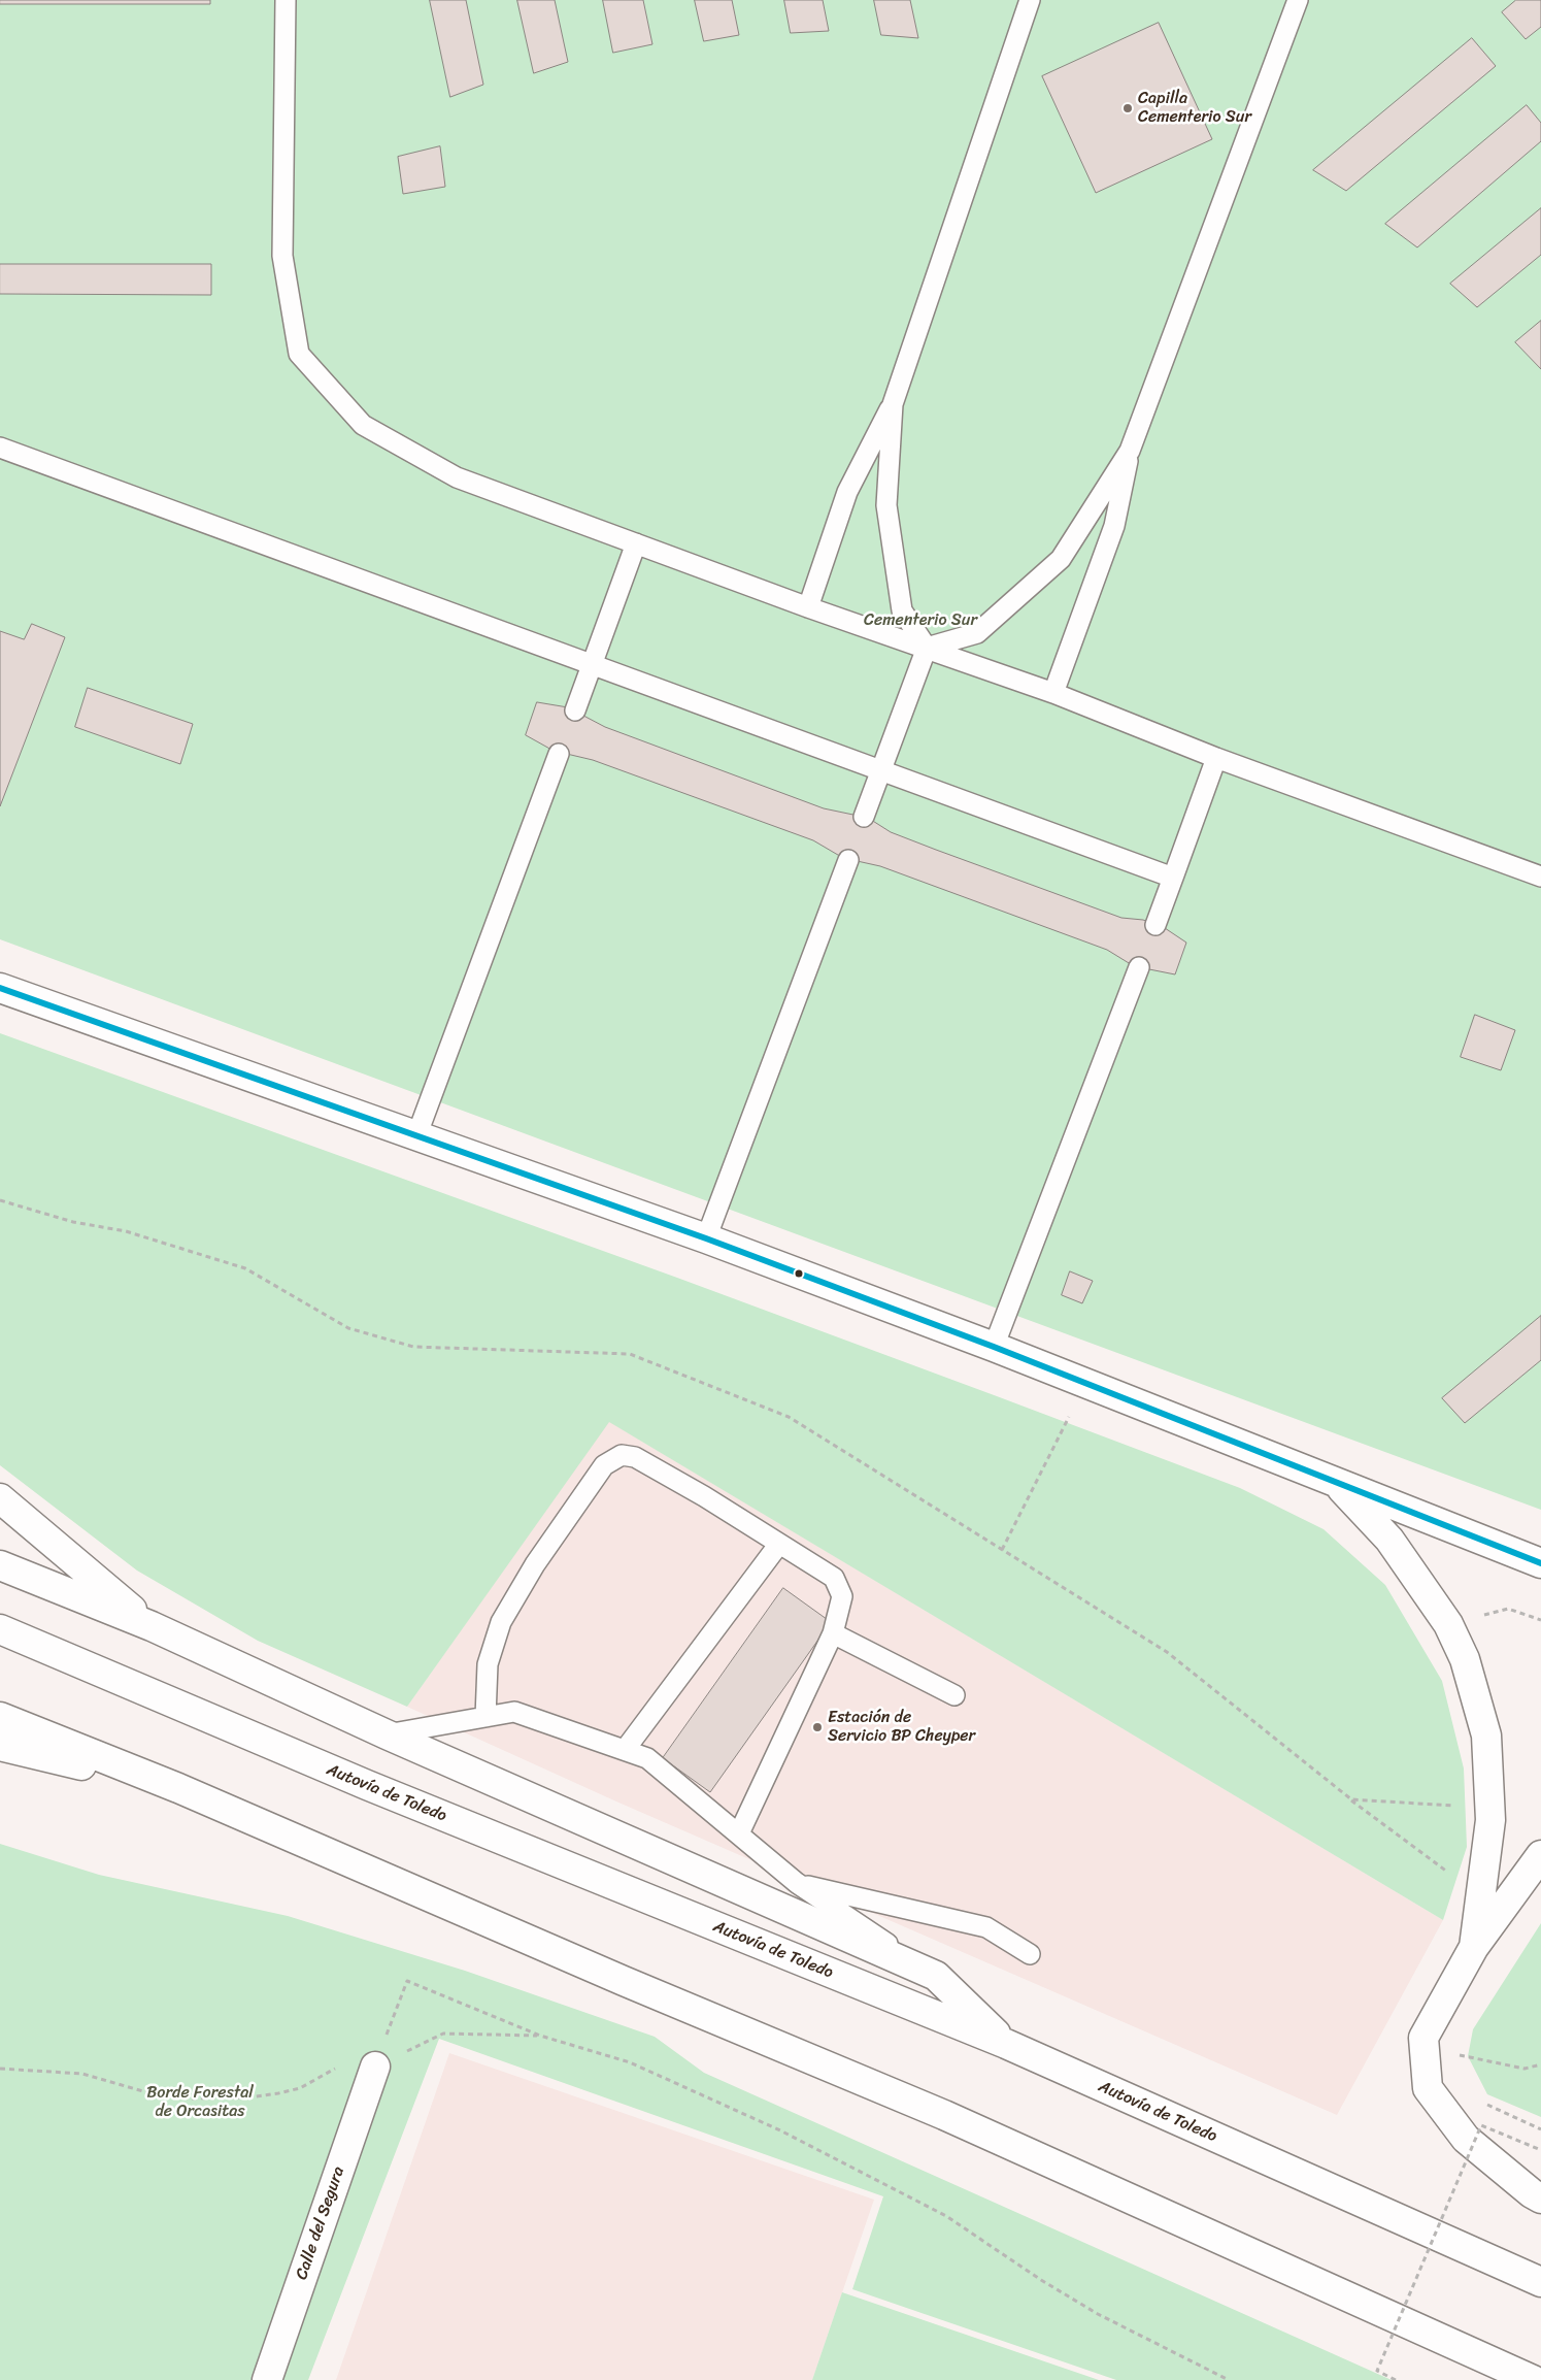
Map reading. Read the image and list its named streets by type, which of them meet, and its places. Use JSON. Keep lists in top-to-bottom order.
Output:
{
  "streets": {
    "main road": ["Autovía de Toledo", "Calle del Segura"]
  },
  "parks": ["Cementerio Sur", "Borde Forestal de Orcasitas"],
  "places": ["Capilla Cementerio Sur", "Estación de Servicio BP Cheyper"]
}
